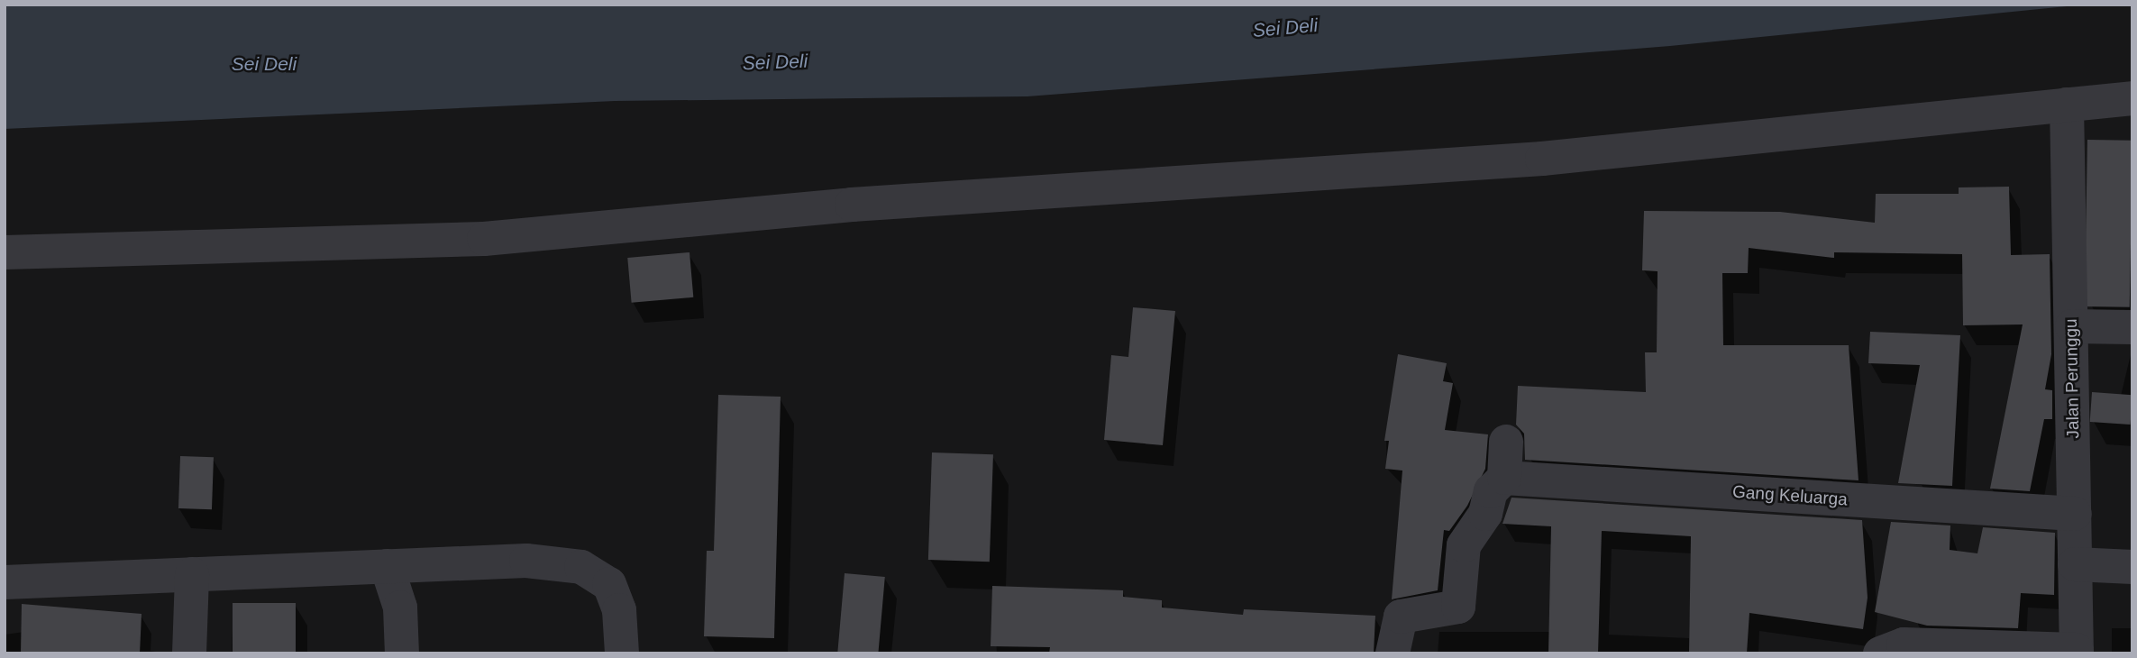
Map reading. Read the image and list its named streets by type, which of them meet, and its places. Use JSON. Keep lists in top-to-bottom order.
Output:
{
  "streets": {
    "street": ["Jalan Perunggu", "Gang Keluarga"]
  },
  "crossings": [
    ["Jalan Perunggu", "Gang Keluarga"]
  ],
  "water": ["Sei Deli"]
}
